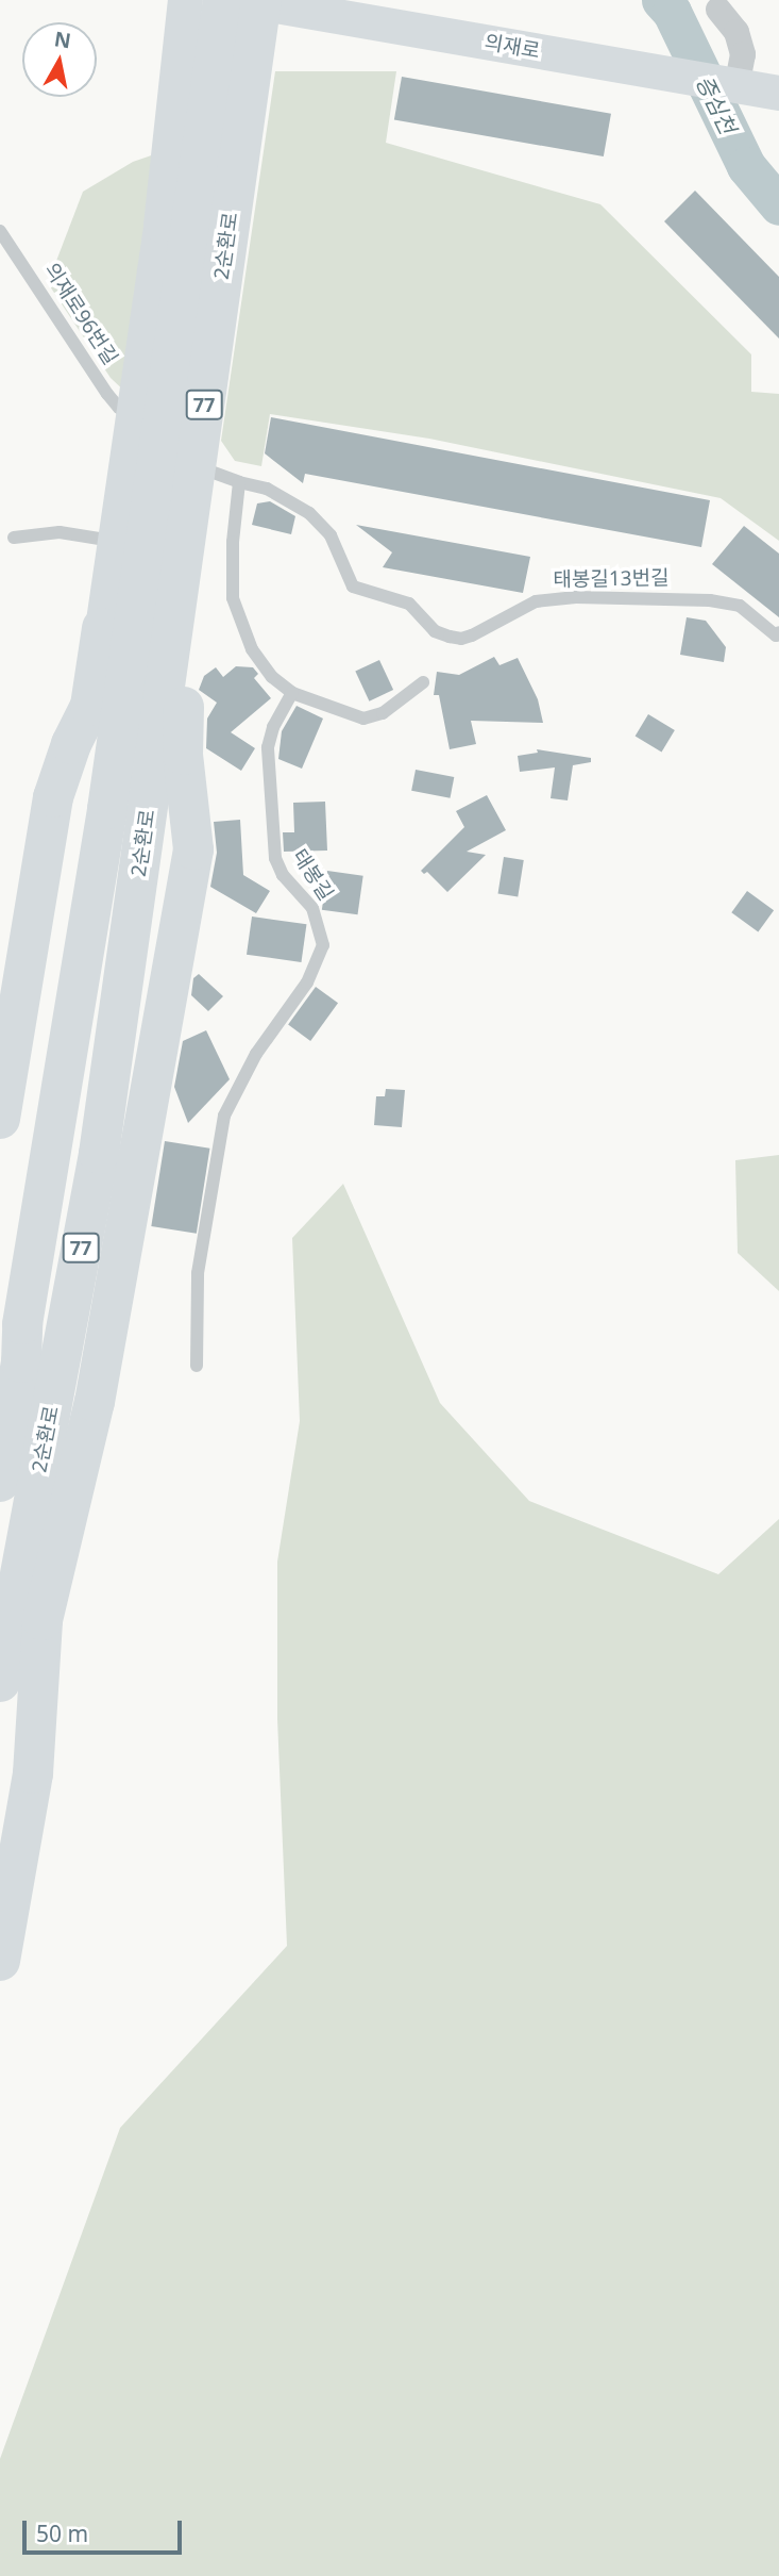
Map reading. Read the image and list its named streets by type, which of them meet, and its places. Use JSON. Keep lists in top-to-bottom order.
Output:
{
  "streets": {
    "highway": ["2순환로", "77"],
    "street": ["의재로"],
    "lane": ["의재로96번길", "태봉길13번길", "태봉길"]
  },
  "crossings": [
    ["의재로", "2순환로"],
    ["2순환로", "77"],
    ["의재로96번길", "태봉길13번길"]
  ],
  "water": ["증심천"],
  "scale_bar": "50 m",
  "north": "top"
}
